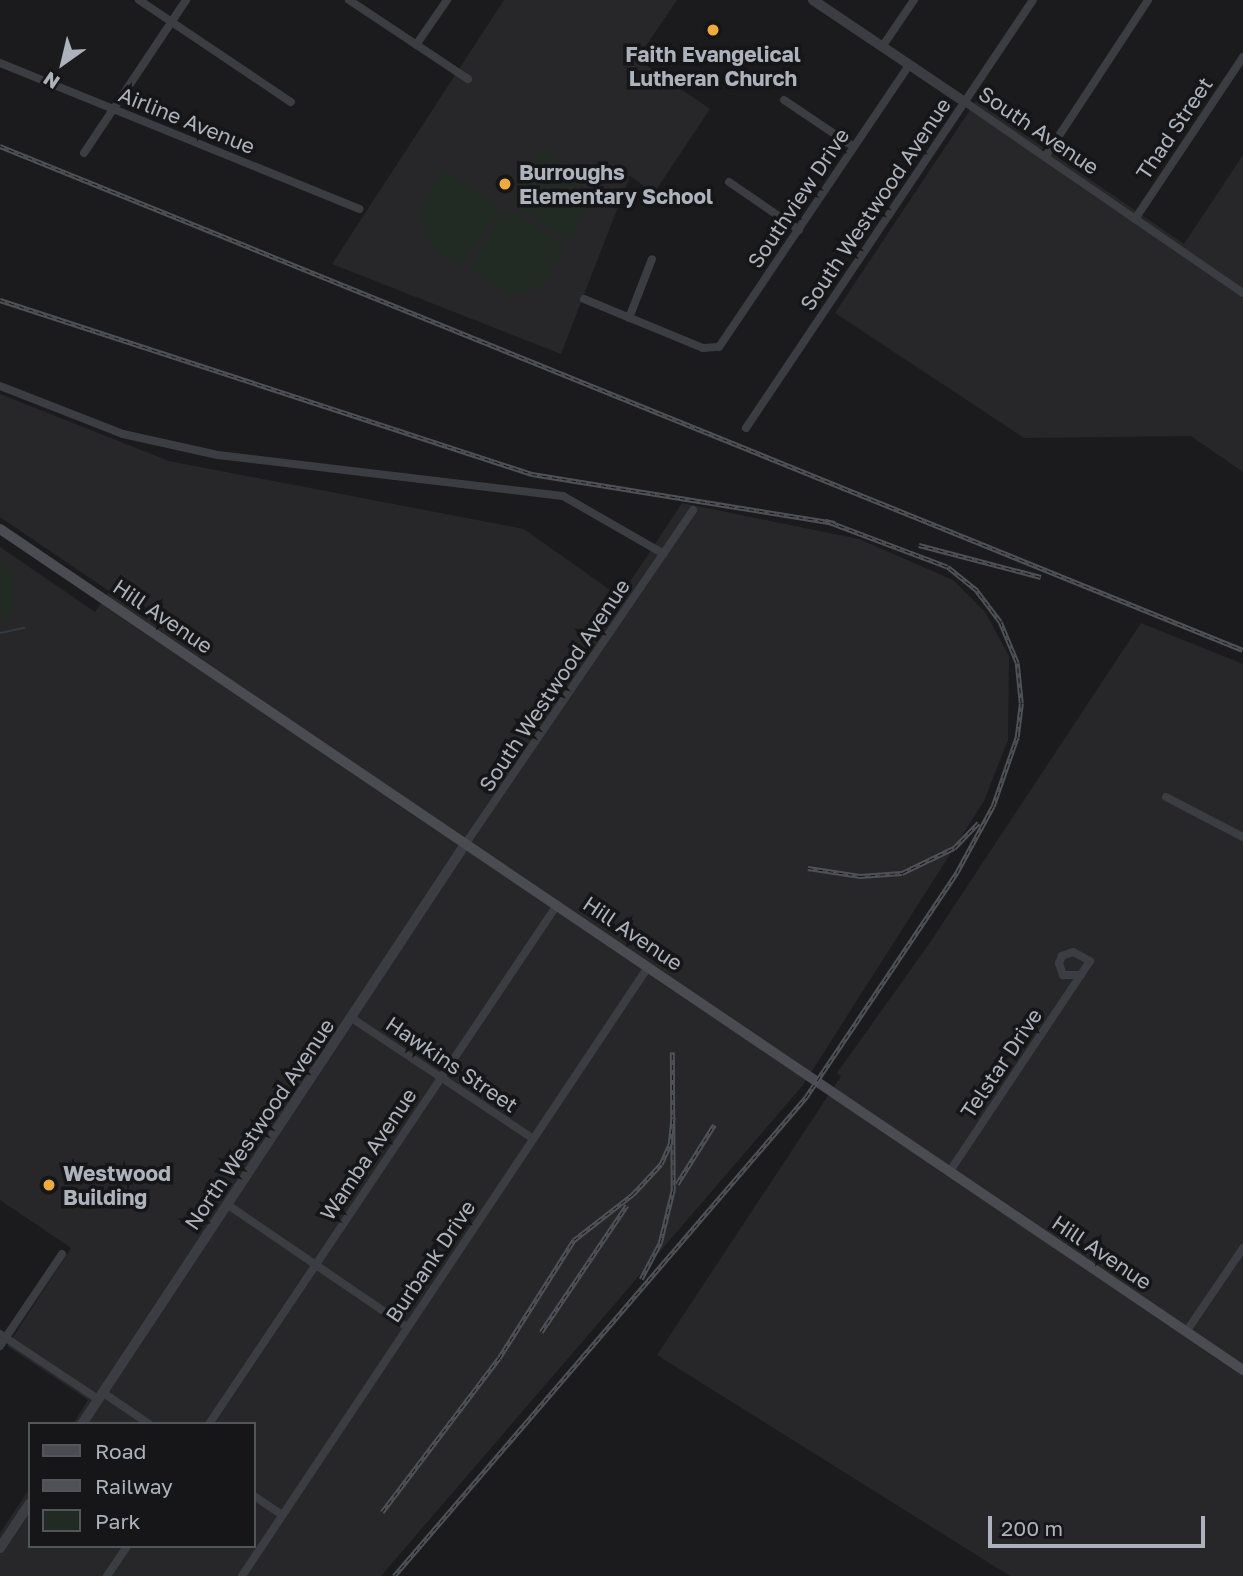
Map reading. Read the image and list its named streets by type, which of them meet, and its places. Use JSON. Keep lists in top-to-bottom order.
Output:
{
  "streets": {
    "main road": ["Hill Avenue"],
    "street": [
      "Airline Avenue",
      "Thad Street",
      "South Avenue",
      "Southview Drive",
      "South Westwood Avenue",
      "Telstar Drive",
      "Hawkins Street",
      "North Westwood Avenue",
      "Wamba Avenue",
      "Burbank Drive"
    ]
  },
  "crossings": [
    ["Thad Street", "South Avenue"],
    ["South Avenue", "Southview Drive"],
    ["South Avenue", "South Westwood Avenue"],
    ["South Westwood Avenue", "Hill Avenue"],
    ["South Westwood Avenue", "North Westwood Avenue"],
    ["Hill Avenue", "Telstar Drive"],
    ["Hill Avenue", "North Westwood Avenue"],
    ["Hill Avenue", "Wamba Avenue"],
    ["Hill Avenue", "Burbank Drive"],
    ["Hawkins Street", "North Westwood Avenue"],
    ["Hawkins Street", "Wamba Avenue"],
    ["Hawkins Street", "Burbank Drive"]
  ],
  "places": ["Faith Evangelical Lutheran Church", "Burroughs Elementary School", "Westwood Building"],
  "legend": ["Road", "Railway", "Park"],
  "scale_bar": "200 m",
  "north": "bottom left"
}
